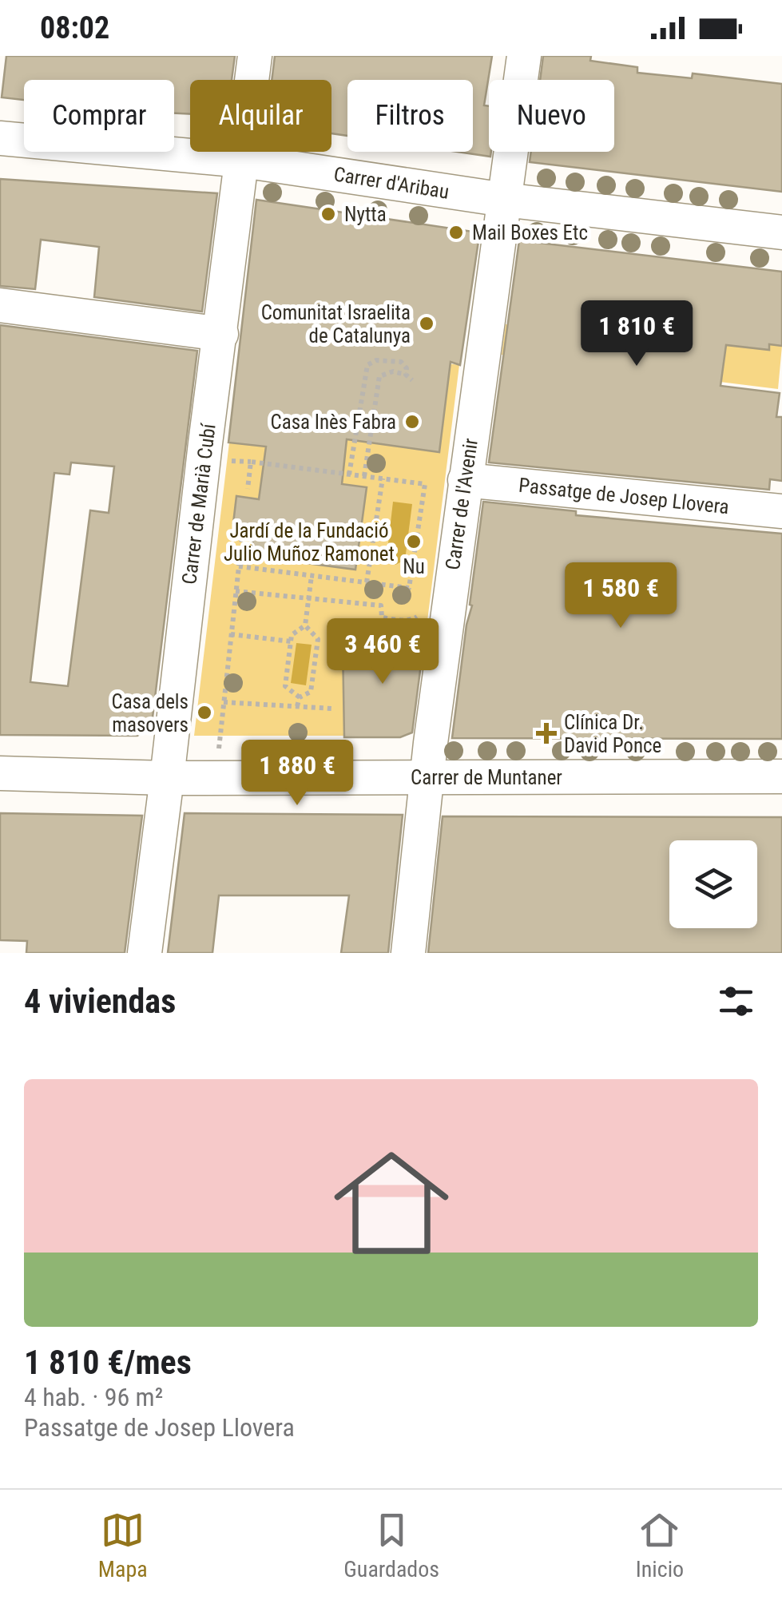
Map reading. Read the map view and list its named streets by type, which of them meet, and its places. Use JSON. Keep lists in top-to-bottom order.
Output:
{
  "streets": {
    "street": [
      "Carrer d'Aribau",
      "Passatge de Josep Llovera",
      "Carrer de Marià Cubí",
      "Carrer de l'Avenir",
      "Carrer de Muntaner"
    ]
  },
  "crossings": [
    ["Carrer d'Aribau", "Carrer de Marià Cubí"],
    ["Carrer d'Aribau", "Carrer de l'Avenir"],
    ["Passatge de Josep Llovera", "Carrer de l'Avenir"],
    ["Carrer de Marià Cubí", "Carrer de Muntaner"],
    ["Carrer de l'Avenir", "Carrer de Muntaner"]
  ],
  "parks": ["Jardí de la Fundació Julio Muñoz Ramonet"],
  "places": {
    "other": [
      "Nytta",
      "Mail Boxes Etc",
      "Comunitat Israelita de Catalunya",
      "Casa Inès Fabra",
      "Nu",
      "Casa dels masovers"
    ],
    "health": ["Clínica Dr. David Ponce"]
  },
  "page": {
    "status": "08:02",
    "chip": [
      "Comprar",
      "Alquilar",
      "Filtros",
      "Nuevo"
    ],
    "price": [
      "1 810 €",
      "1 580 €",
      "3 460 €",
      "1 880 €"
    ],
    "heading": "4 viviendas",
    "list": [
      {
        "name": "1 810 €/mes",
        "note": "4 hab. · 96 m² · Passatge de Josep Llovera"
      }
    ],
    "tabs": ["Mapa", "Guardados", "Inicio"]
  }
}
